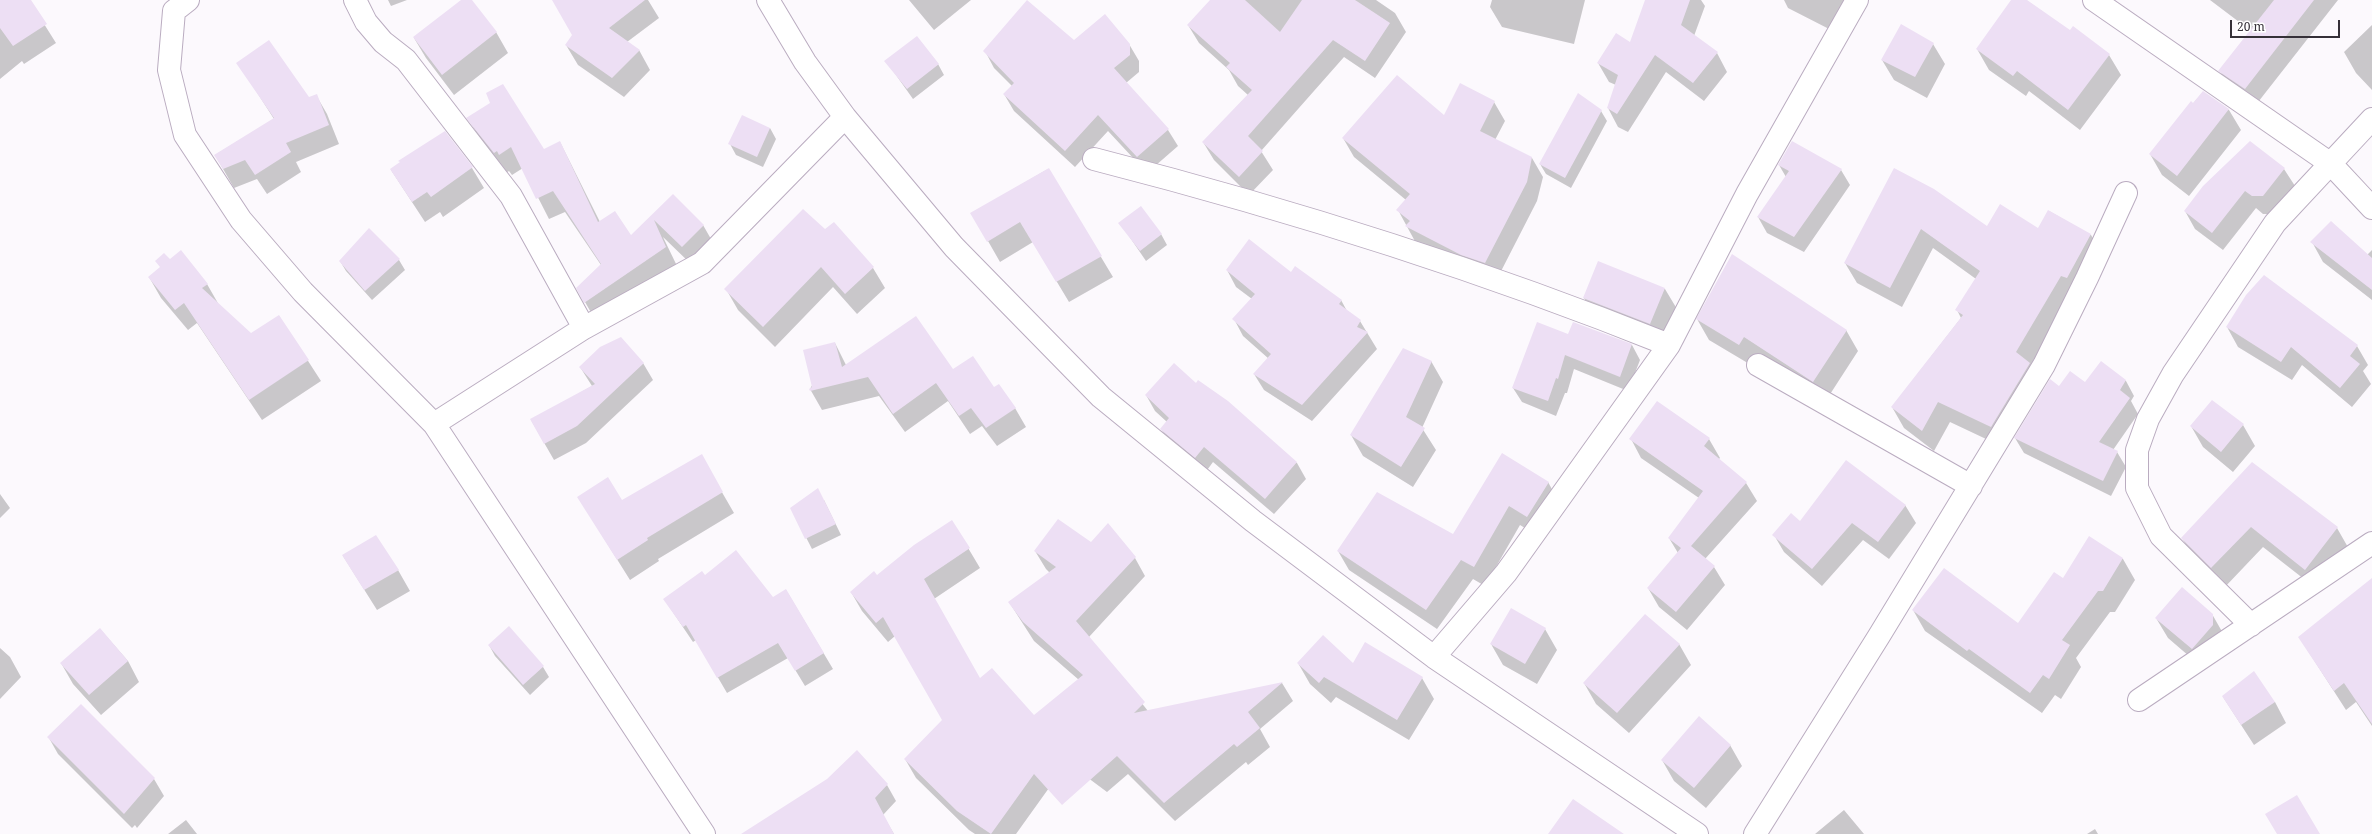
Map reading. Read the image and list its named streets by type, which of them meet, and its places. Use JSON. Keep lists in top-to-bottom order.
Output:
{
  "scale_bar": "20 m"
}
